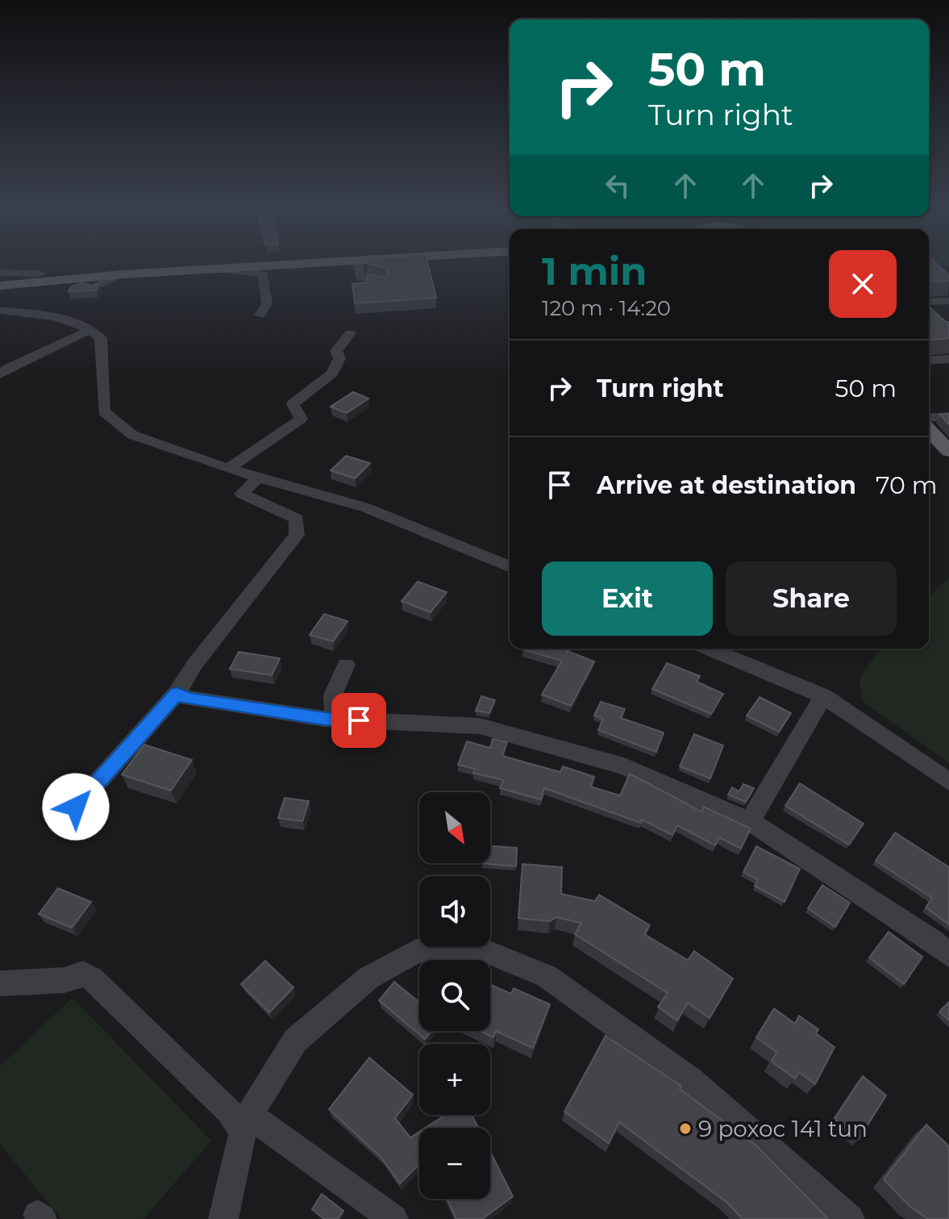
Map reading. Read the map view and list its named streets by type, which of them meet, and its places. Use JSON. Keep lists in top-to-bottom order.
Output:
{
  "places": ["9 poxoc 141 tun"],
  "north": "bottom right",
  "page": {
    "turn": ["50 m", "Turn right"],
    "heading": ["1 min", "120 m · 14:20"],
    "list": [
      {
        "name": "Turn right",
        "value": "50 m"
      },
      {
        "name": "Arrive at destination",
        "value": "70 m"
      }
    ],
    "buttons": ["Exit", "Share"],
    "map_buttons": ["+", "−"]
  }
}
